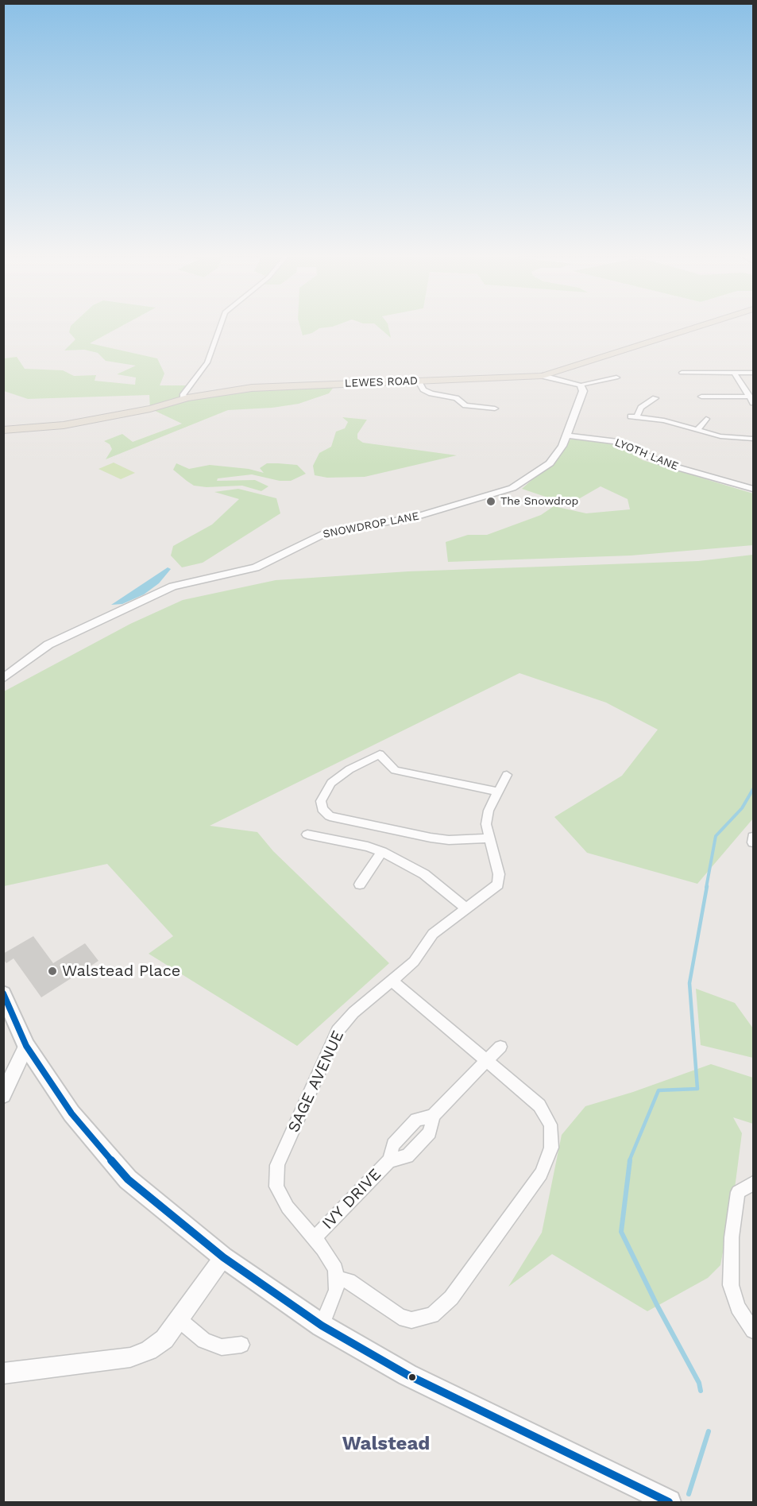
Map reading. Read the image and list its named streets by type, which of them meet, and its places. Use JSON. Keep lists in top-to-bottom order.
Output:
{
  "streets": {
    "highway": ["LEWES ROAD"],
    "street": [
      "LYOTH LANE",
      "SNOWDROP LANE",
      "SAGE AVENUE",
      "IVY DRIVE"
    ]
  },
  "crossings": [
    ["LYOTH LANE", "SNOWDROP LANE"],
    ["SAGE AVENUE", "IVY DRIVE"]
  ],
  "districts": ["Walstead"],
  "places": ["The Snowdrop", "Walstead Place"]
}
